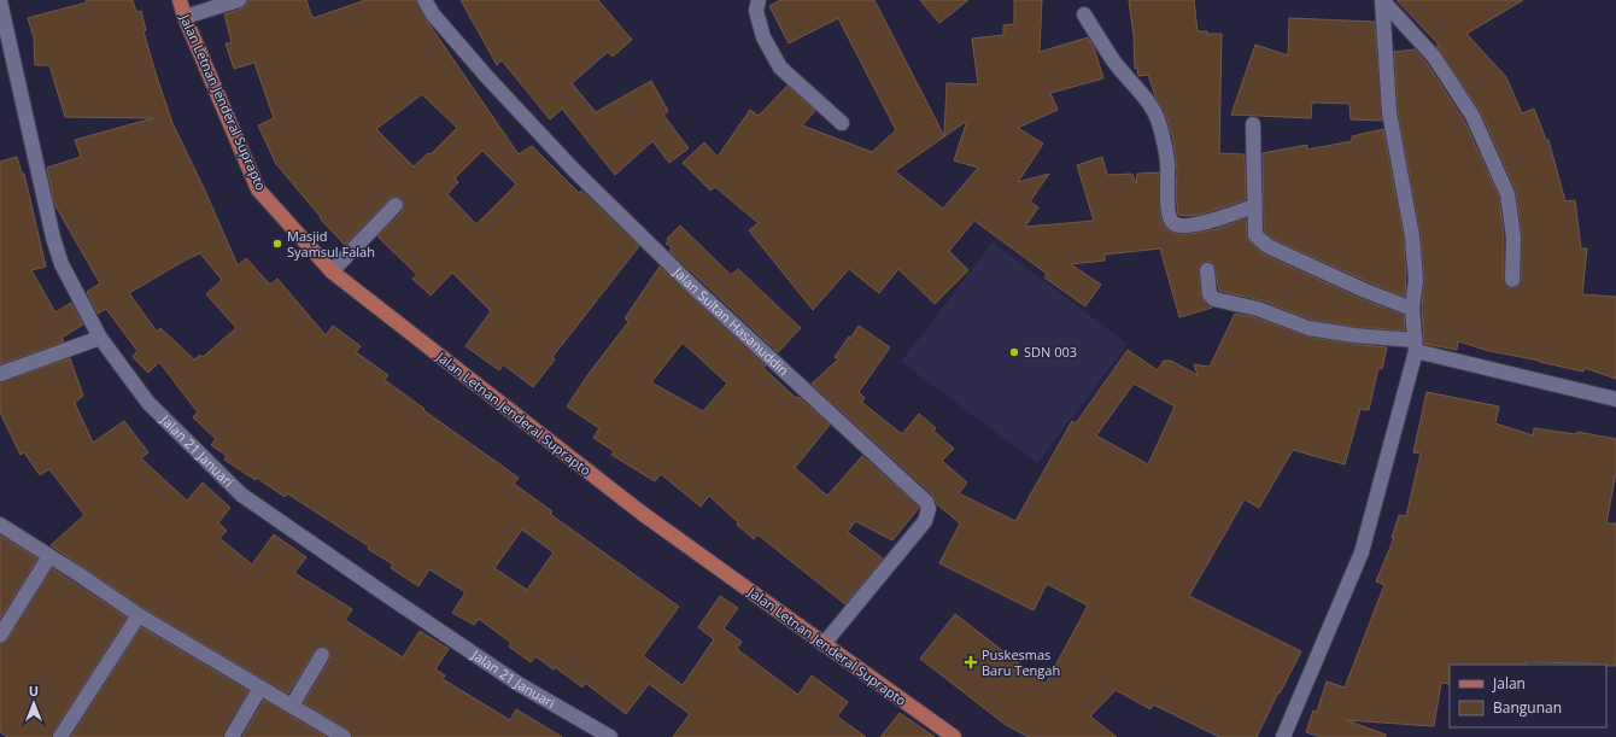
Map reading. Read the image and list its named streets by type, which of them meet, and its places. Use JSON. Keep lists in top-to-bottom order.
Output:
{
  "streets": {
    "main road": ["Jalan Letnan Jenderal Suprapto"],
    "street": ["Jalan Sultan Hasanuddin", "Jalan 21 Januari"]
  },
  "crossings": [
    ["Jalan Letnan Jenderal Suprapto", "Jalan Sultan Hasanuddin"]
  ],
  "places": {
    "other": ["Masjid Syamsul Falah", "SDN 003"],
    "health": ["Puskesmas Baru Tengah"]
  },
  "legend": ["Jalan", "Bangunan"],
  "north": "top"
}
